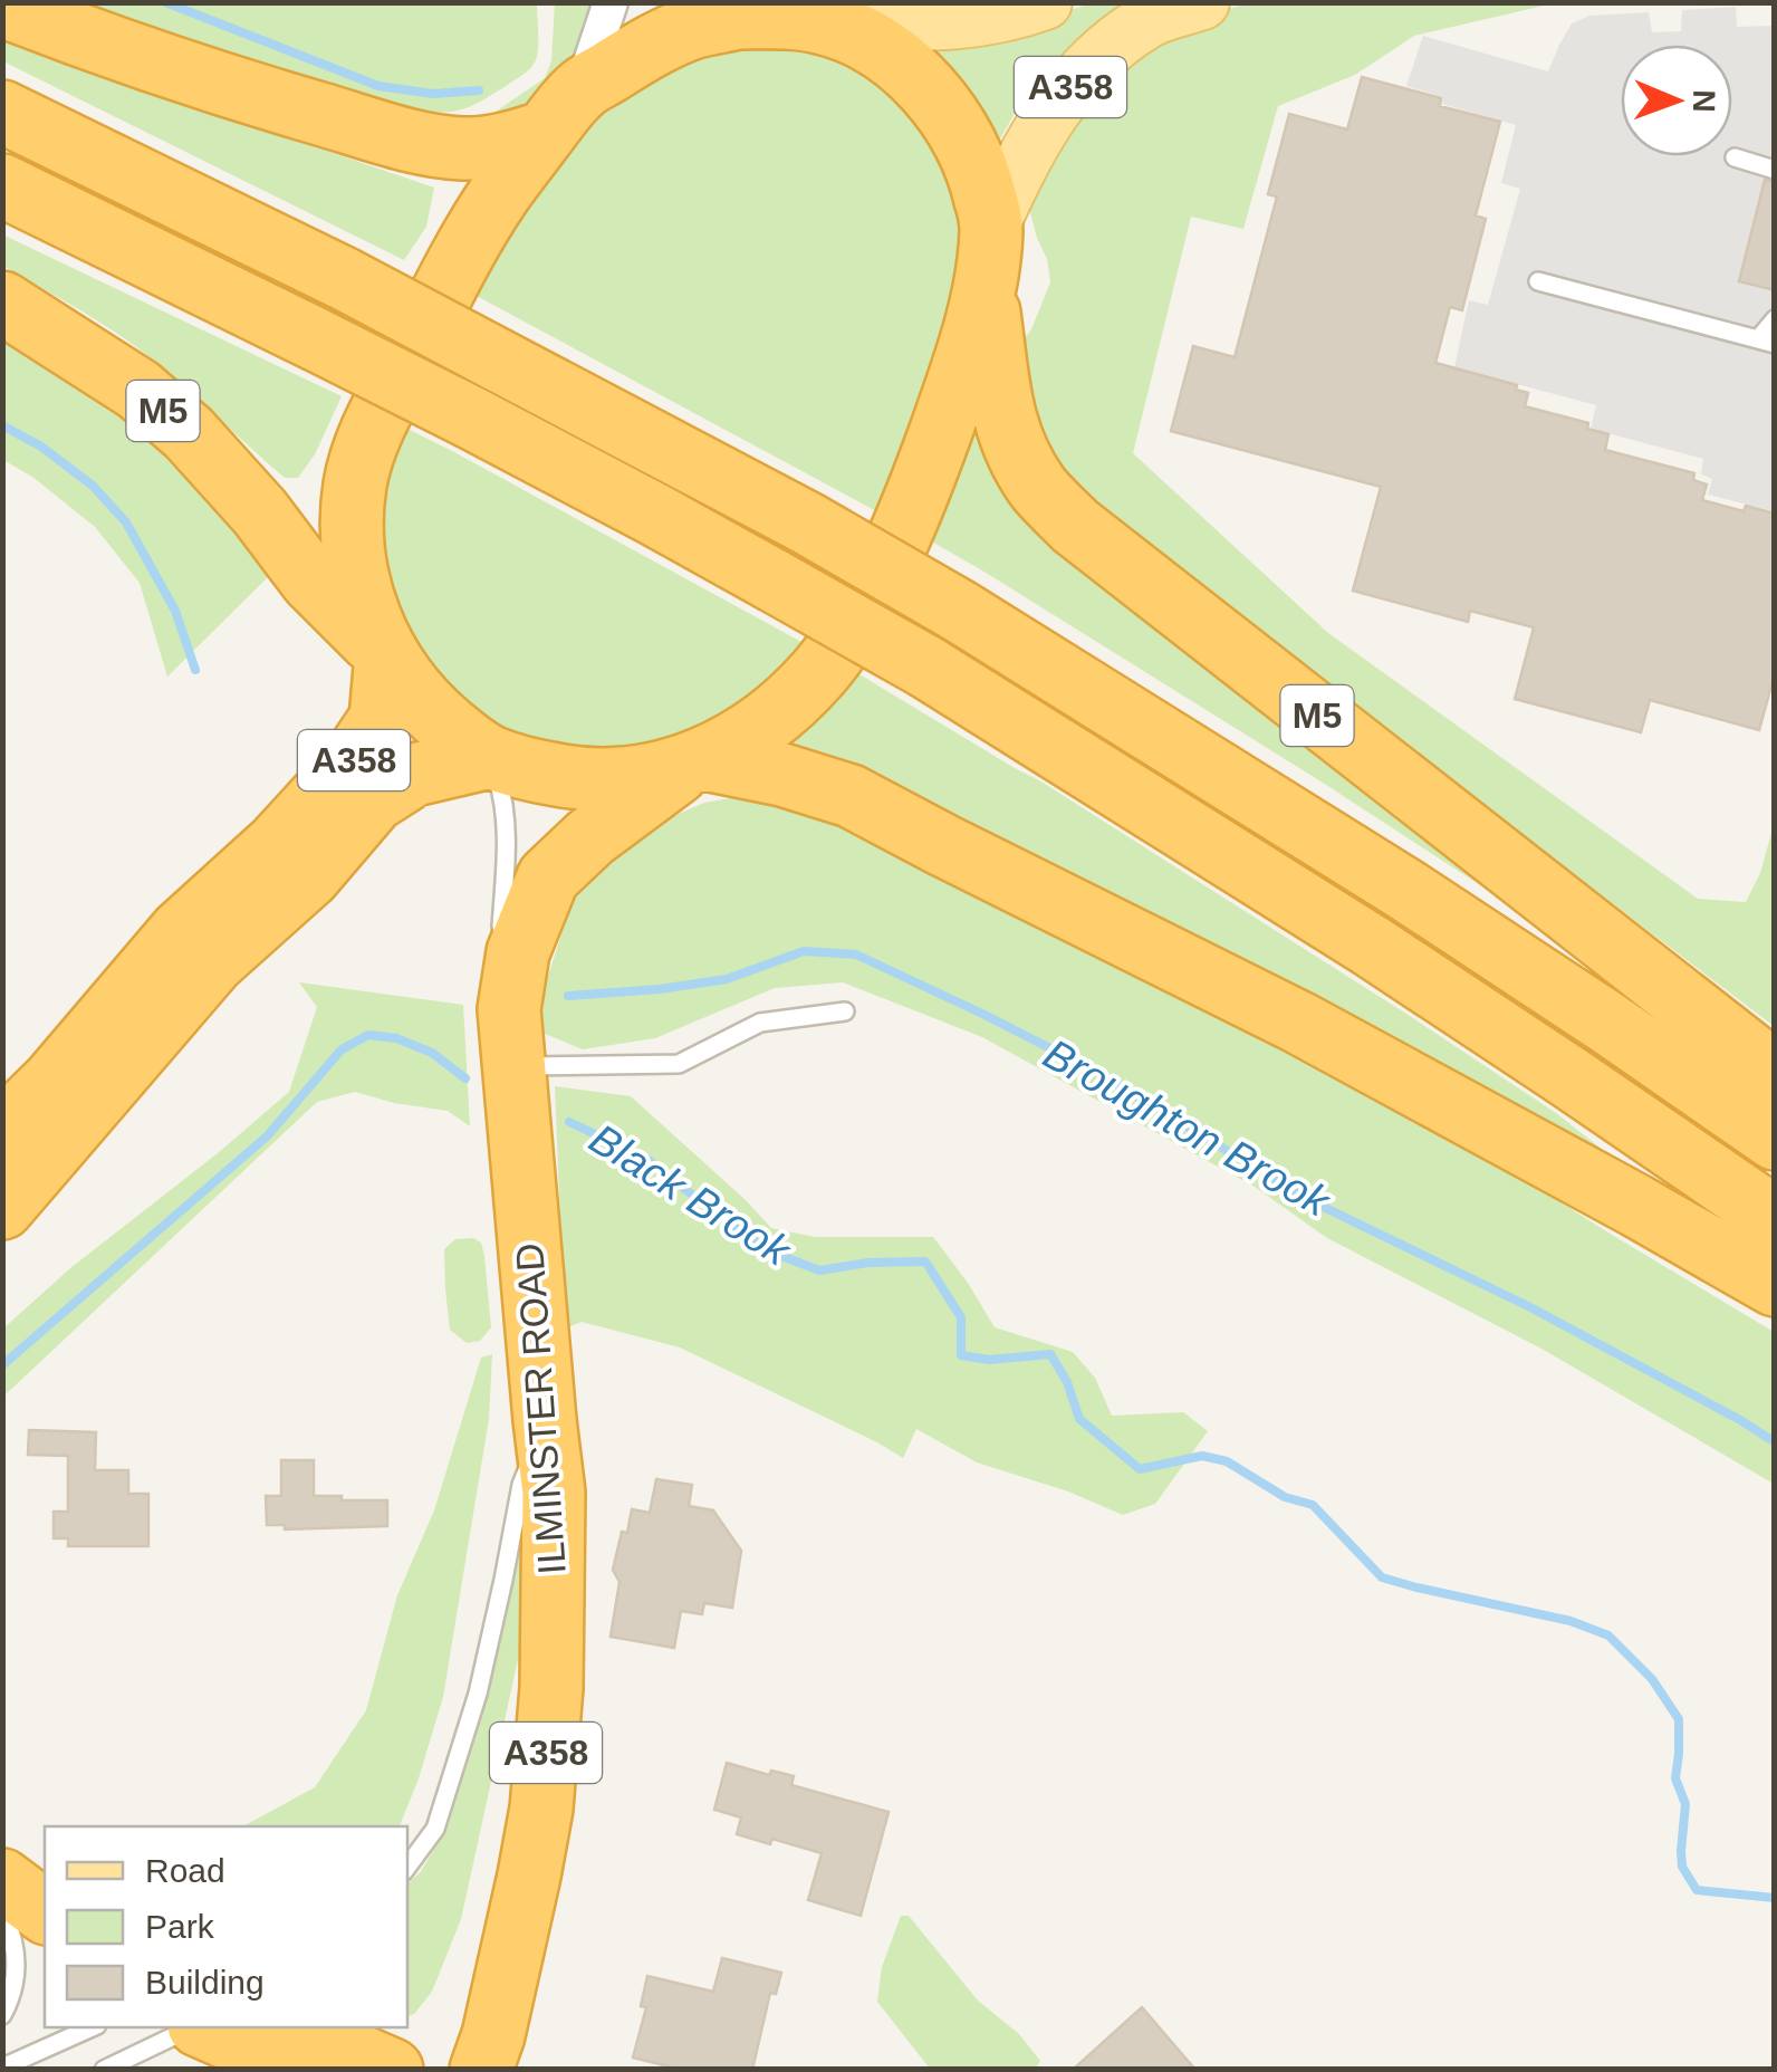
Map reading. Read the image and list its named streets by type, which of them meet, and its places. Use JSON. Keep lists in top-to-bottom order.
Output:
{
  "streets": {
    "highway": ["A358", "M5", "ILMINSTER ROAD"]
  },
  "crossings": [
    ["A358", "M5"],
    ["A358", "ILMINSTER ROAD"]
  ],
  "water": ["Broughton Brook", "Black Brook"],
  "legend": ["Road", "Park", "Building"],
  "north": "right"
}
